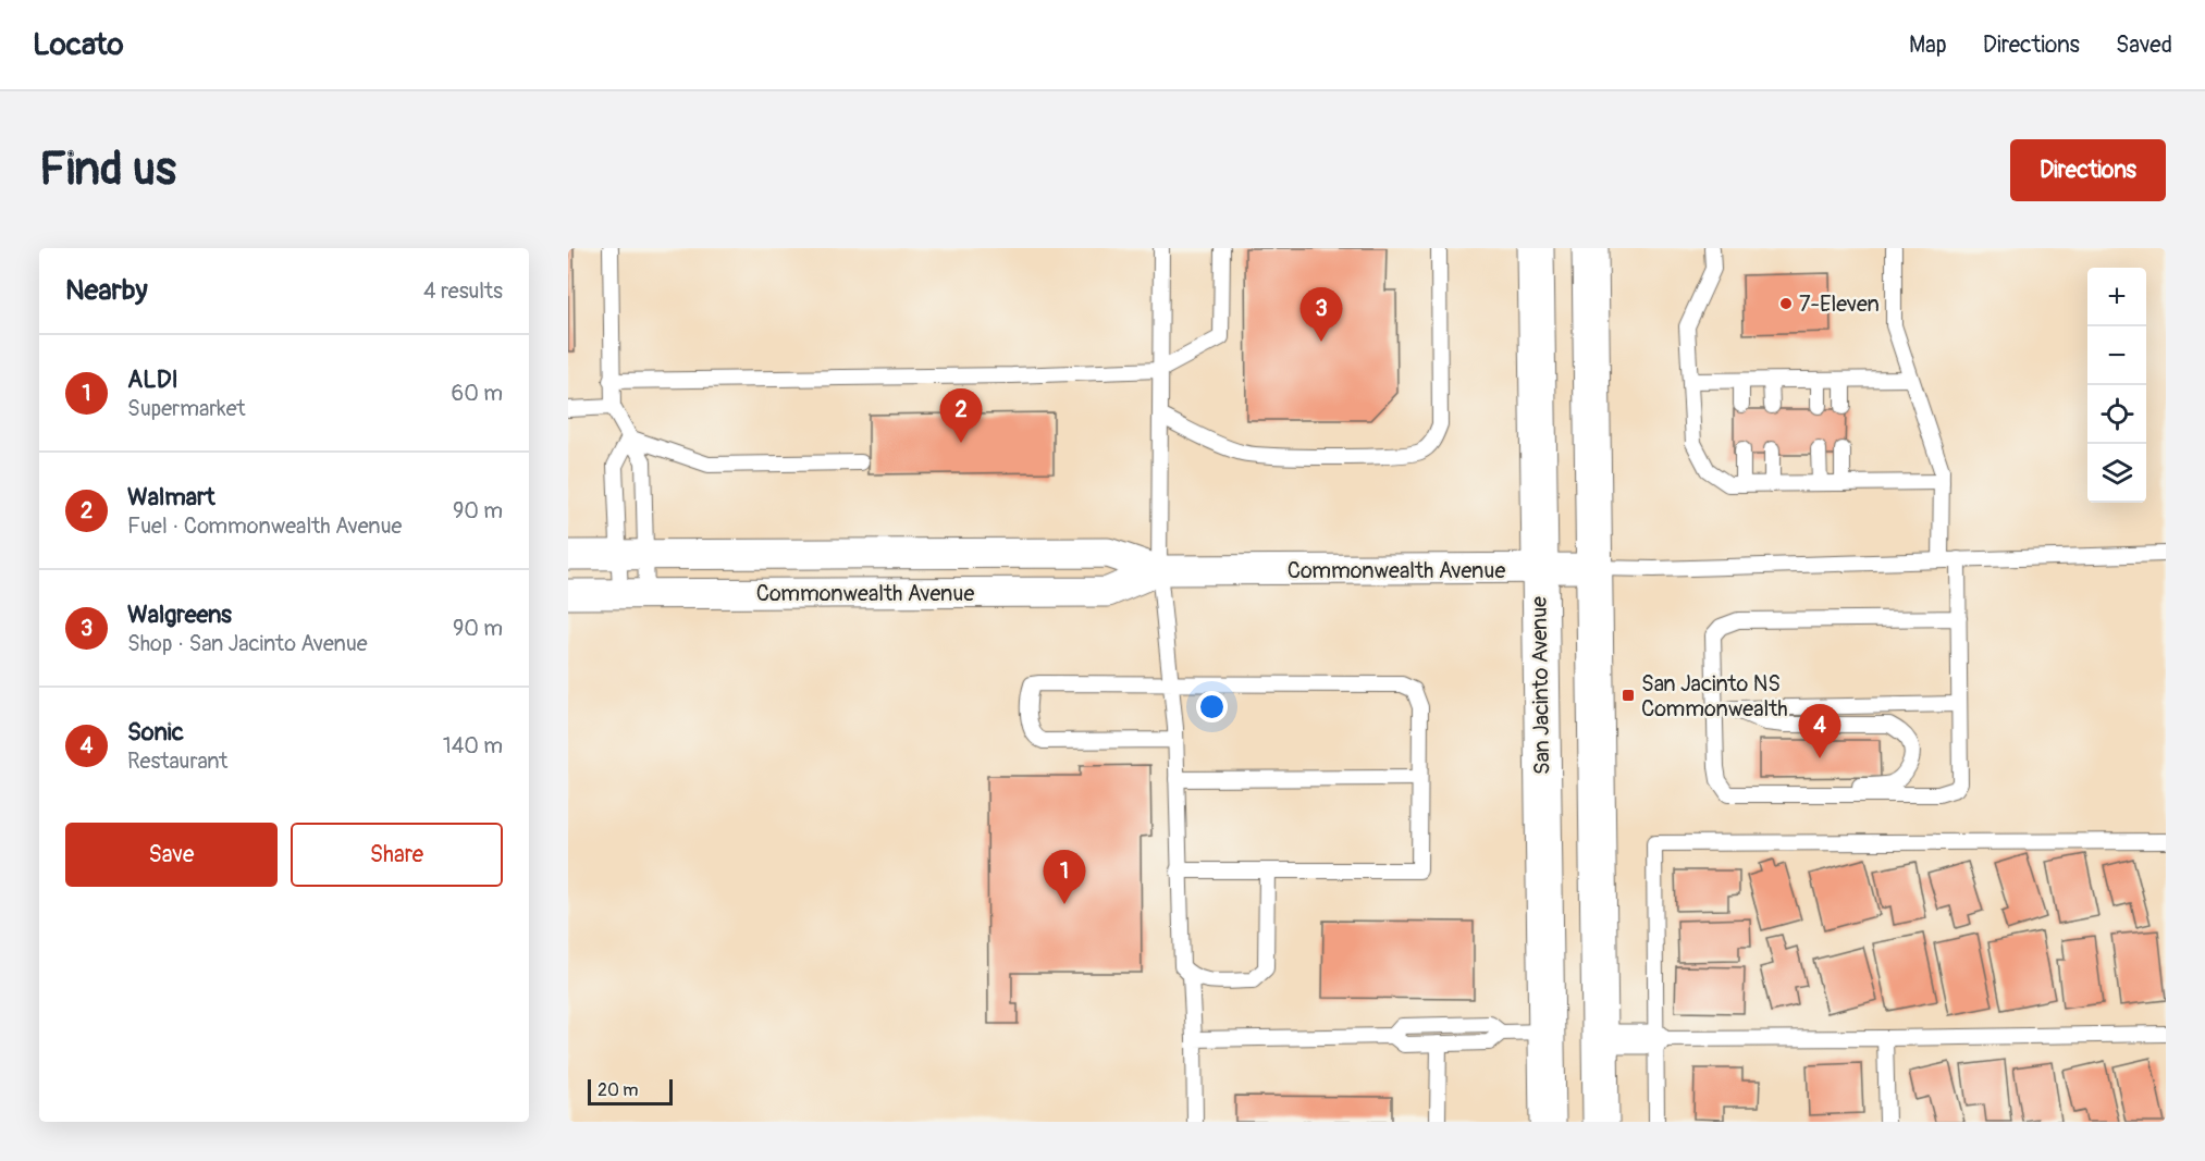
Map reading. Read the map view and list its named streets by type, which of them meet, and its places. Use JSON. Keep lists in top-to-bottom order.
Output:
{
  "streets": {
    "main road": ["San Jacinto Avenue"],
    "street": ["Commonwealth Avenue"]
  },
  "crossings": [
    ["Commonwealth Avenue", "San Jacinto Avenue"]
  ],
  "places": {
    "other": ["7-Eleven"],
    "transit": ["San Jacinto NS Commonwealth"]
  },
  "scale_bar": "20 m",
  "page": {
    "header": "Locato",
    "nav": ["Map", "Directions", "Saved"],
    "buttons": [
      "Directions",
      ["Save", "Share"]
    ],
    "title": "Find us",
    "heading": ["Nearby", "4 results"],
    "map_buttons": ["+", "−"],
    "pins": [
      "3",
      "2",
      "4",
      "1"
    ],
    "list": [
      {
        "mark": "1",
        "name": "ALDI",
        "note": "Supermarket",
        "value": "60 m"
      },
      {
        "mark": "2",
        "name": "Walmart",
        "note": "Fuel · Commonwealth Avenue",
        "value": "90 m"
      },
      {
        "mark": "3",
        "name": "Walgreens",
        "note": "Shop · San Jacinto Avenue",
        "value": "90 m"
      },
      {
        "mark": "4",
        "name": "Sonic",
        "note": "Restaurant",
        "value": "140 m"
      }
    ],
    "scale": "20 m"
  }
}
